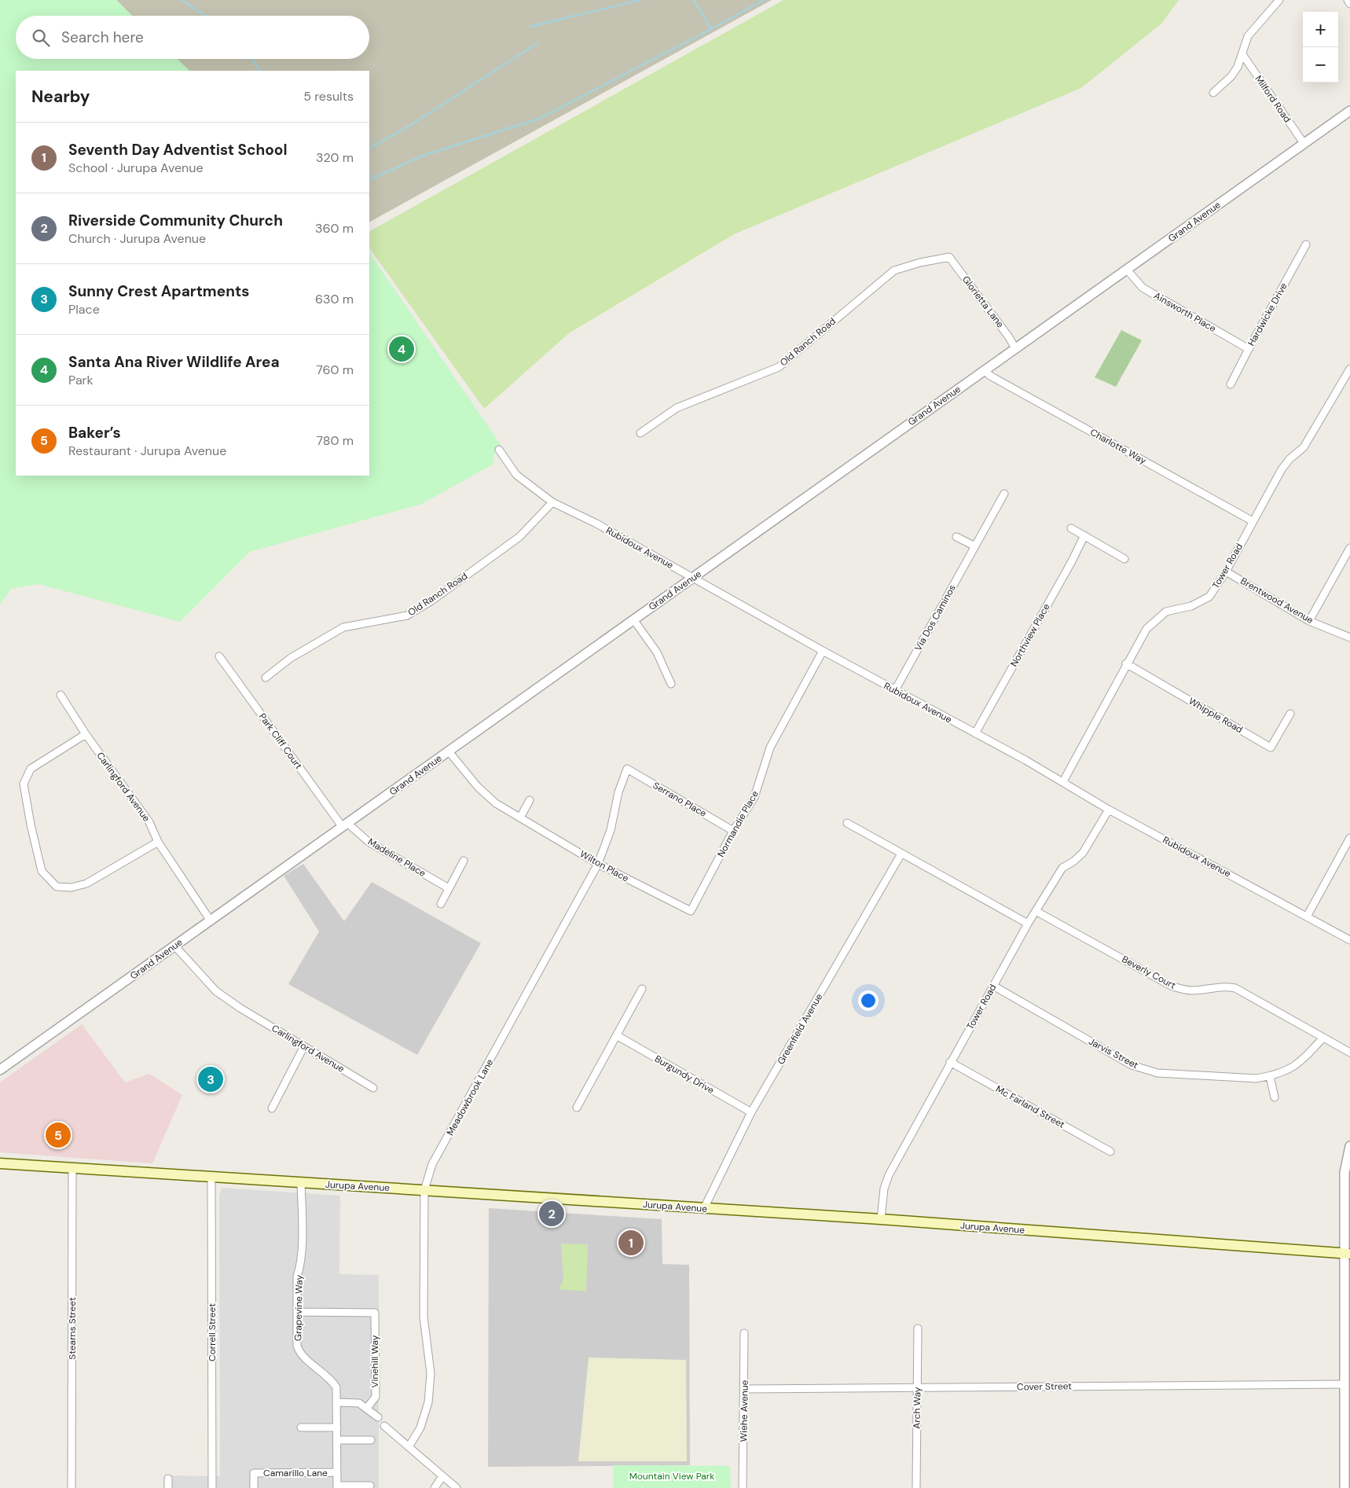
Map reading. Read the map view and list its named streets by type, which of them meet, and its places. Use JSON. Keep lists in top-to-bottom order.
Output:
{
  "streets": {
    "main road": ["Jurupa Avenue"],
    "street": [
      "Milford Road",
      "Grand Avenue",
      "Glorietta Lane",
      "Ainsworth Place",
      "Hardwicke Drive",
      "Old Ranch Road",
      "Charlotte Way",
      "Rubidoux Avenue",
      "Tower Road",
      "Brentwood Avenue",
      "Via Dos Caminos",
      "Northview Place",
      "Whipple Road",
      "Park Cliff Court",
      "Carlingford Avenue",
      "Serrano Place",
      "Normandie Place",
      "Madeline Place",
      "Wilton Place",
      "Beverly Court",
      "Greenfield Avenue",
      "Jarvis Street",
      "Burgundy Drive",
      "Meadowbrook Lane",
      "Mc Farland Street",
      "Grapevine Way",
      "Stearns Street",
      "Correll Street",
      "Vinehill Way",
      "Cover Street",
      "Arch Way",
      "Wiehe Avenue",
      "Camarillo Lane"
    ]
  },
  "crossings": [
    ["Milford Road", "Grand Avenue"],
    ["Grand Avenue", "Glorietta Lane"],
    ["Grand Avenue", "Ainsworth Place"],
    ["Grand Avenue", "Charlotte Way"],
    ["Grand Avenue", "Rubidoux Avenue"],
    ["Grand Avenue", "Park Cliff Court"],
    ["Grand Avenue", "Carlingford Avenue"],
    ["Grand Avenue", "Madeline Place"],
    ["Grand Avenue", "Wilton Place"],
    ["Glorietta Lane", "Old Ranch Road"],
    ["Ainsworth Place", "Hardwicke Drive"],
    ["Old Ranch Road", "Rubidoux Avenue"],
    ["Charlotte Way", "Tower Road"],
    ["Rubidoux Avenue", "Tower Road"],
    ["Rubidoux Avenue", "Via Dos Caminos"],
    ["Rubidoux Avenue", "Northview Place"],
    ["Rubidoux Avenue", "Normandie Place"],
    ["Tower Road", "Brentwood Avenue"],
    ["Tower Road", "Whipple Road"],
    ["Tower Road", "Beverly Court"],
    ["Tower Road", "Jarvis Street"],
    ["Tower Road", "Mc Farland Street"],
    ["Tower Road", "Jurupa Avenue"],
    ["Park Cliff Court", "Madeline Place"],
    ["Serrano Place", "Normandie Place"],
    ["Serrano Place", "Meadowbrook Lane"],
    ["Normandie Place", "Wilton Place"],
    ["Wilton Place", "Meadowbrook Lane"],
    ["Beverly Court", "Jarvis Street"],
    ["Greenfield Avenue", "Burgundy Drive"],
    ["Greenfield Avenue", "Jurupa Avenue"],
    ["Meadowbrook Lane", "Jurupa Avenue"],
    ["Jurupa Avenue", "Grapevine Way"],
    ["Jurupa Avenue", "Stearns Street"],
    ["Jurupa Avenue", "Correll Street"],
    ["Grapevine Way", "Vinehill Way"],
    ["Grapevine Way", "Camarillo Lane"],
    ["Cover Street", "Arch Way"],
    ["Cover Street", "Wiehe Avenue"]
  ],
  "parks": ["Mountain View Park"],
  "page": {
    "map_buttons": ["+", "−"],
    "search": "Search here",
    "heading": ["Nearby", "5 results"],
    "list": [
      {
        "mark": "1",
        "name": "Seventh Day Adventist School",
        "note": "School · Jurupa Avenue",
        "value": "320 m"
      },
      {
        "mark": "2",
        "name": "Riverside Community Church",
        "note": "Church · Jurupa Avenue",
        "value": "360 m"
      },
      {
        "mark": "3",
        "name": "Sunny Crest Apartments",
        "note": "Place",
        "value": "630 m"
      },
      {
        "mark": "4",
        "name": "Santa Ana River Wildlife Area",
        "note": "Park",
        "value": "760 m"
      },
      {
        "mark": "5",
        "name": "Baker’s",
        "note": "Restaurant · Jurupa Avenue",
        "value": "780 m"
      }
    ],
    "pins": [
      "4",
      "3",
      "5",
      "2",
      "1"
    ]
  }
}
